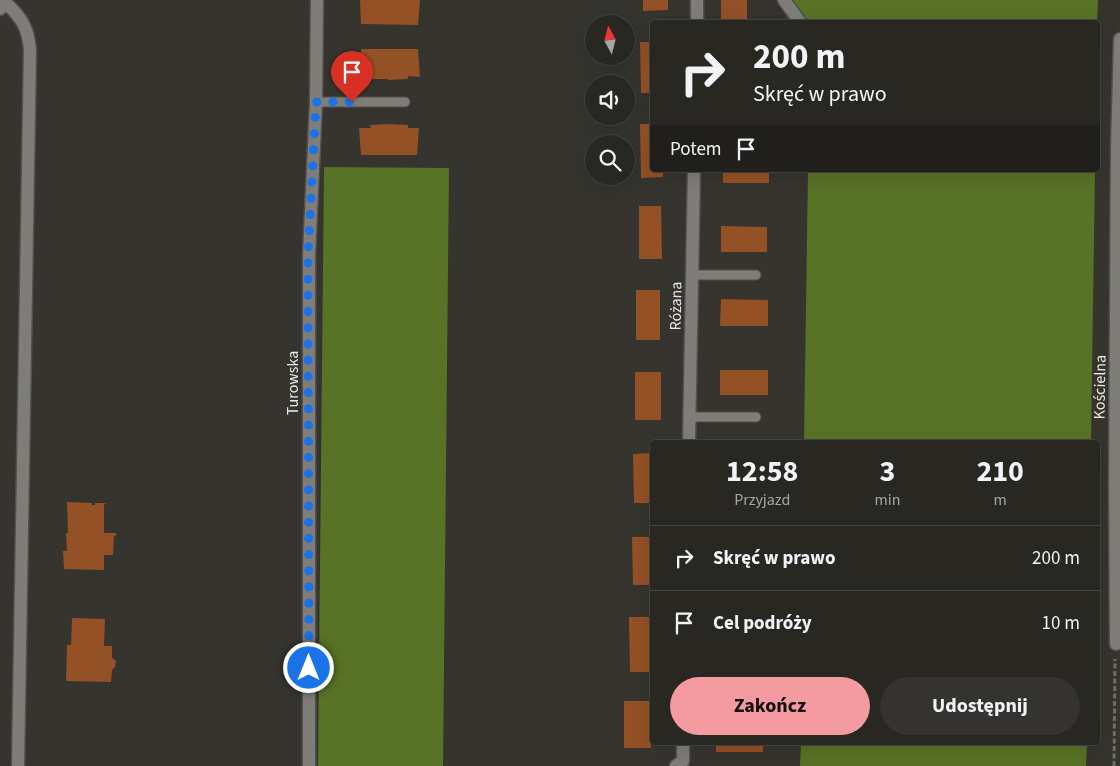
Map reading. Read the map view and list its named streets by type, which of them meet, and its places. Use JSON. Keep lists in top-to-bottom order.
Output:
{
  "streets": {
    "street": ["Różana", "Turowska", "Kościelna"]
  },
  "north": "top",
  "page": {
    "turn": ["200 m", "Skręć w prawo"],
    "then": "Potem",
    "eta": [
      "12:58",
      "Przyjazd",
      "3",
      "min",
      "210",
      "m"
    ],
    "list": [
      {
        "name": "Skręć w prawo",
        "value": "200 m"
      },
      {
        "name": "Cel podróży",
        "value": "10 m"
      }
    ],
    "buttons": ["Zakończ", "Udostępnij"]
  }
}
